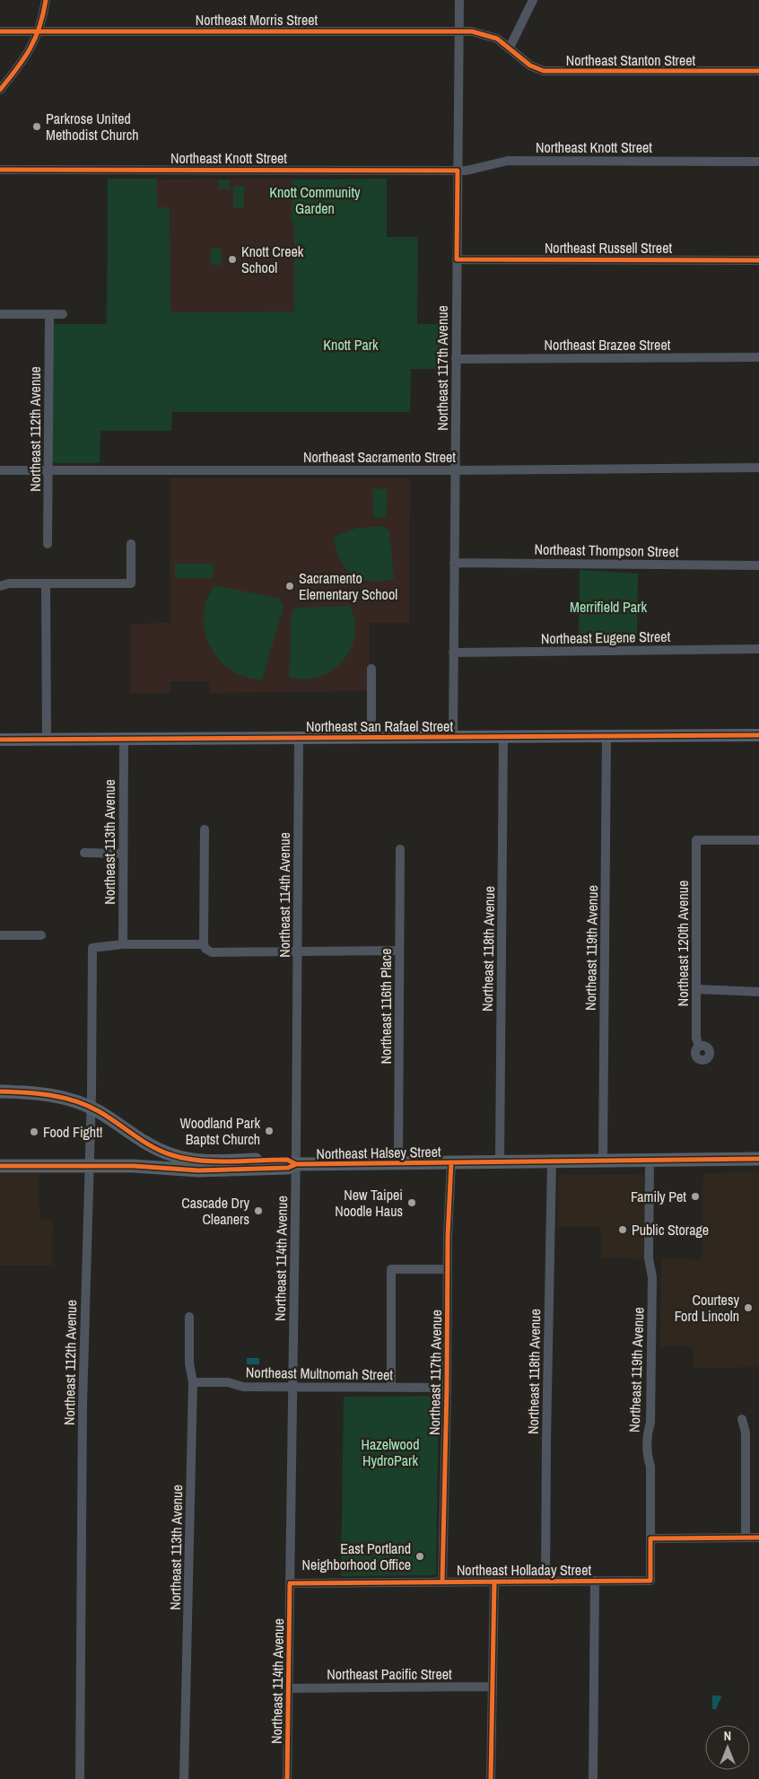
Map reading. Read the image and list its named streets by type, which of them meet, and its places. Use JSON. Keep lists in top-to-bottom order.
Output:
{
  "streets": {
    "main road": ["Northeast Halsey Street"],
    "street": [
      "Northeast Morris Street",
      "Northeast Stanton Street",
      "Northeast Knott Street",
      "Northeast Russell Street",
      "Northeast Brazee Street",
      "Northeast 117th Avenue",
      "Northeast 112th Avenue",
      "Northeast Sacramento Street",
      "Northeast Thompson Street",
      "Northeast Eugene Street",
      "Northeast San Rafael Street",
      "Northeast 113th Avenue",
      "Northeast 114th Avenue",
      "Northeast 120th Avenue",
      "Northeast 119th Avenue",
      "Northeast 118th Avenue",
      "Northeast 116th Place",
      "Northeast Multnomah Street",
      "Northeast Holladay Street",
      "Northeast Pacific Street"
    ]
  },
  "crossings": [
    ["Northeast Morris Street", "Northeast Stanton Street"],
    ["Northeast Morris Street", "Northeast 117th Avenue"],
    ["Northeast Knott Street", "Northeast 117th Avenue"],
    ["Northeast Russell Street", "Northeast 117th Avenue"],
    ["Northeast Brazee Street", "Northeast 117th Avenue"],
    ["Northeast 117th Avenue", "Northeast Sacramento Street"],
    ["Northeast 117th Avenue", "Northeast Thompson Street"],
    ["Northeast 117th Avenue", "Northeast Eugene Street"],
    ["Northeast 117th Avenue", "Northeast San Rafael Street"],
    ["Northeast 117th Avenue", "Northeast Halsey Street"],
    ["Northeast 117th Avenue", "Northeast Multnomah Street"],
    ["Northeast 117th Avenue", "Northeast Holladay Street"],
    ["Northeast 112th Avenue", "Northeast Sacramento Street"],
    ["Northeast 112th Avenue", "Northeast 113th Avenue"],
    ["Northeast 112th Avenue", "Northeast Halsey Street"],
    ["Northeast San Rafael Street", "Northeast 113th Avenue"],
    ["Northeast San Rafael Street", "Northeast 114th Avenue"],
    ["Northeast San Rafael Street", "Northeast 119th Avenue"],
    ["Northeast San Rafael Street", "Northeast 118th Avenue"],
    ["Northeast 113th Avenue", "Northeast Multnomah Street"],
    ["Northeast 114th Avenue", "Northeast Halsey Street"],
    ["Northeast 114th Avenue", "Northeast Multnomah Street"],
    ["Northeast 114th Avenue", "Northeast Holladay Street"],
    ["Northeast 114th Avenue", "Northeast Pacific Street"],
    ["Northeast 119th Avenue", "Northeast Halsey Street"],
    ["Northeast 119th Avenue", "Northeast Holladay Street"],
    ["Northeast 118th Avenue", "Northeast Halsey Street"],
    ["Northeast 118th Avenue", "Northeast Holladay Street"],
    ["Northeast 116th Place", "Northeast Halsey Street"]
  ],
  "parks": [
    "Knott Community Garden",
    "Knott Park",
    "Merrifield Park",
    "Hazelwood HydroPark"
  ],
  "places": [
    "Parkrose United Methodist Church",
    "Knott Creek School",
    "Sacramento Elementary School",
    "Woodland Park Baptst Church",
    "Food Fight!",
    "Family Pet",
    "New Taipei Noodle Haus",
    "Cascade Dry Cleaners",
    "Public Storage",
    "Courtesy Ford Lincoln",
    "East Portland Neighborhood Office"
  ],
  "north": "top"
}
